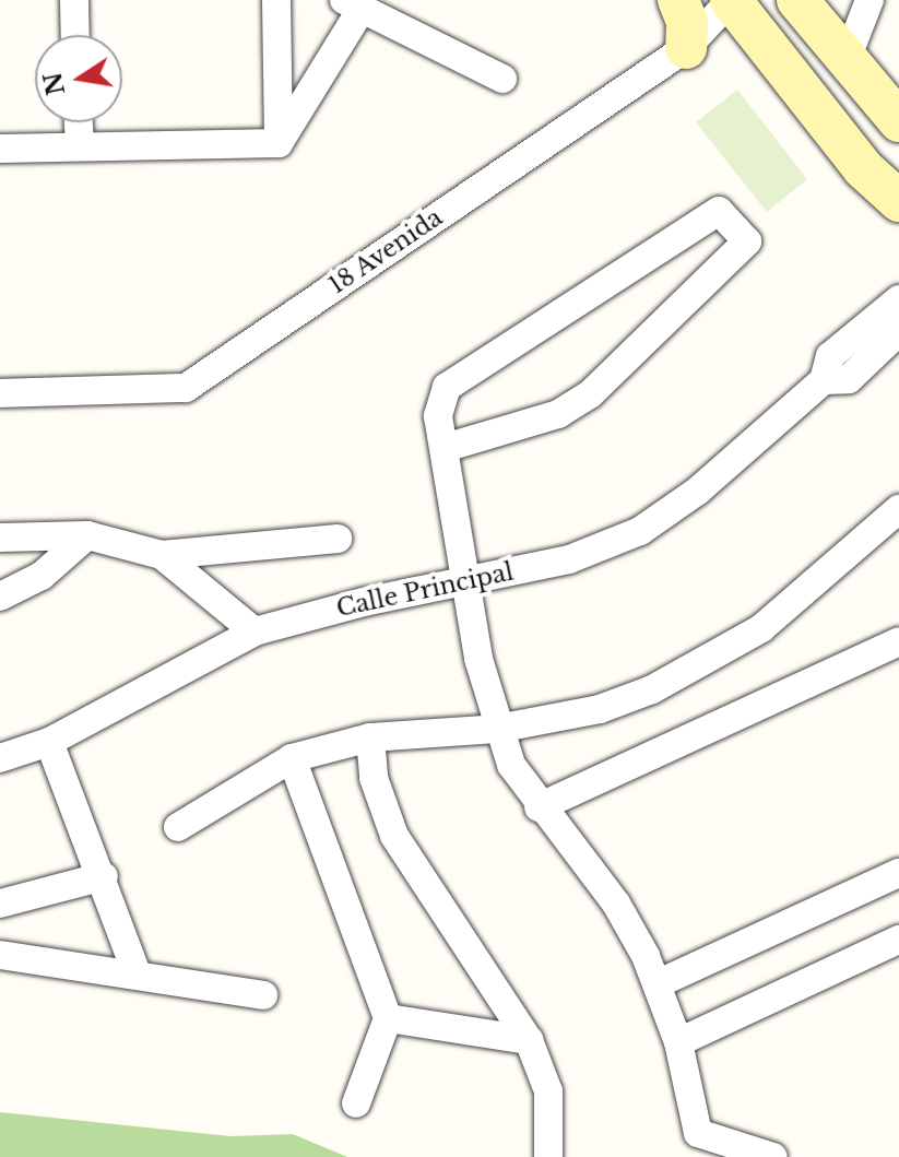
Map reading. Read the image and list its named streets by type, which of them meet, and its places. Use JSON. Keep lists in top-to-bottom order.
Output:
{
  "streets": {
    "street": ["18 Avenida", "Calle Principal"]
  },
  "north": "left"
}
